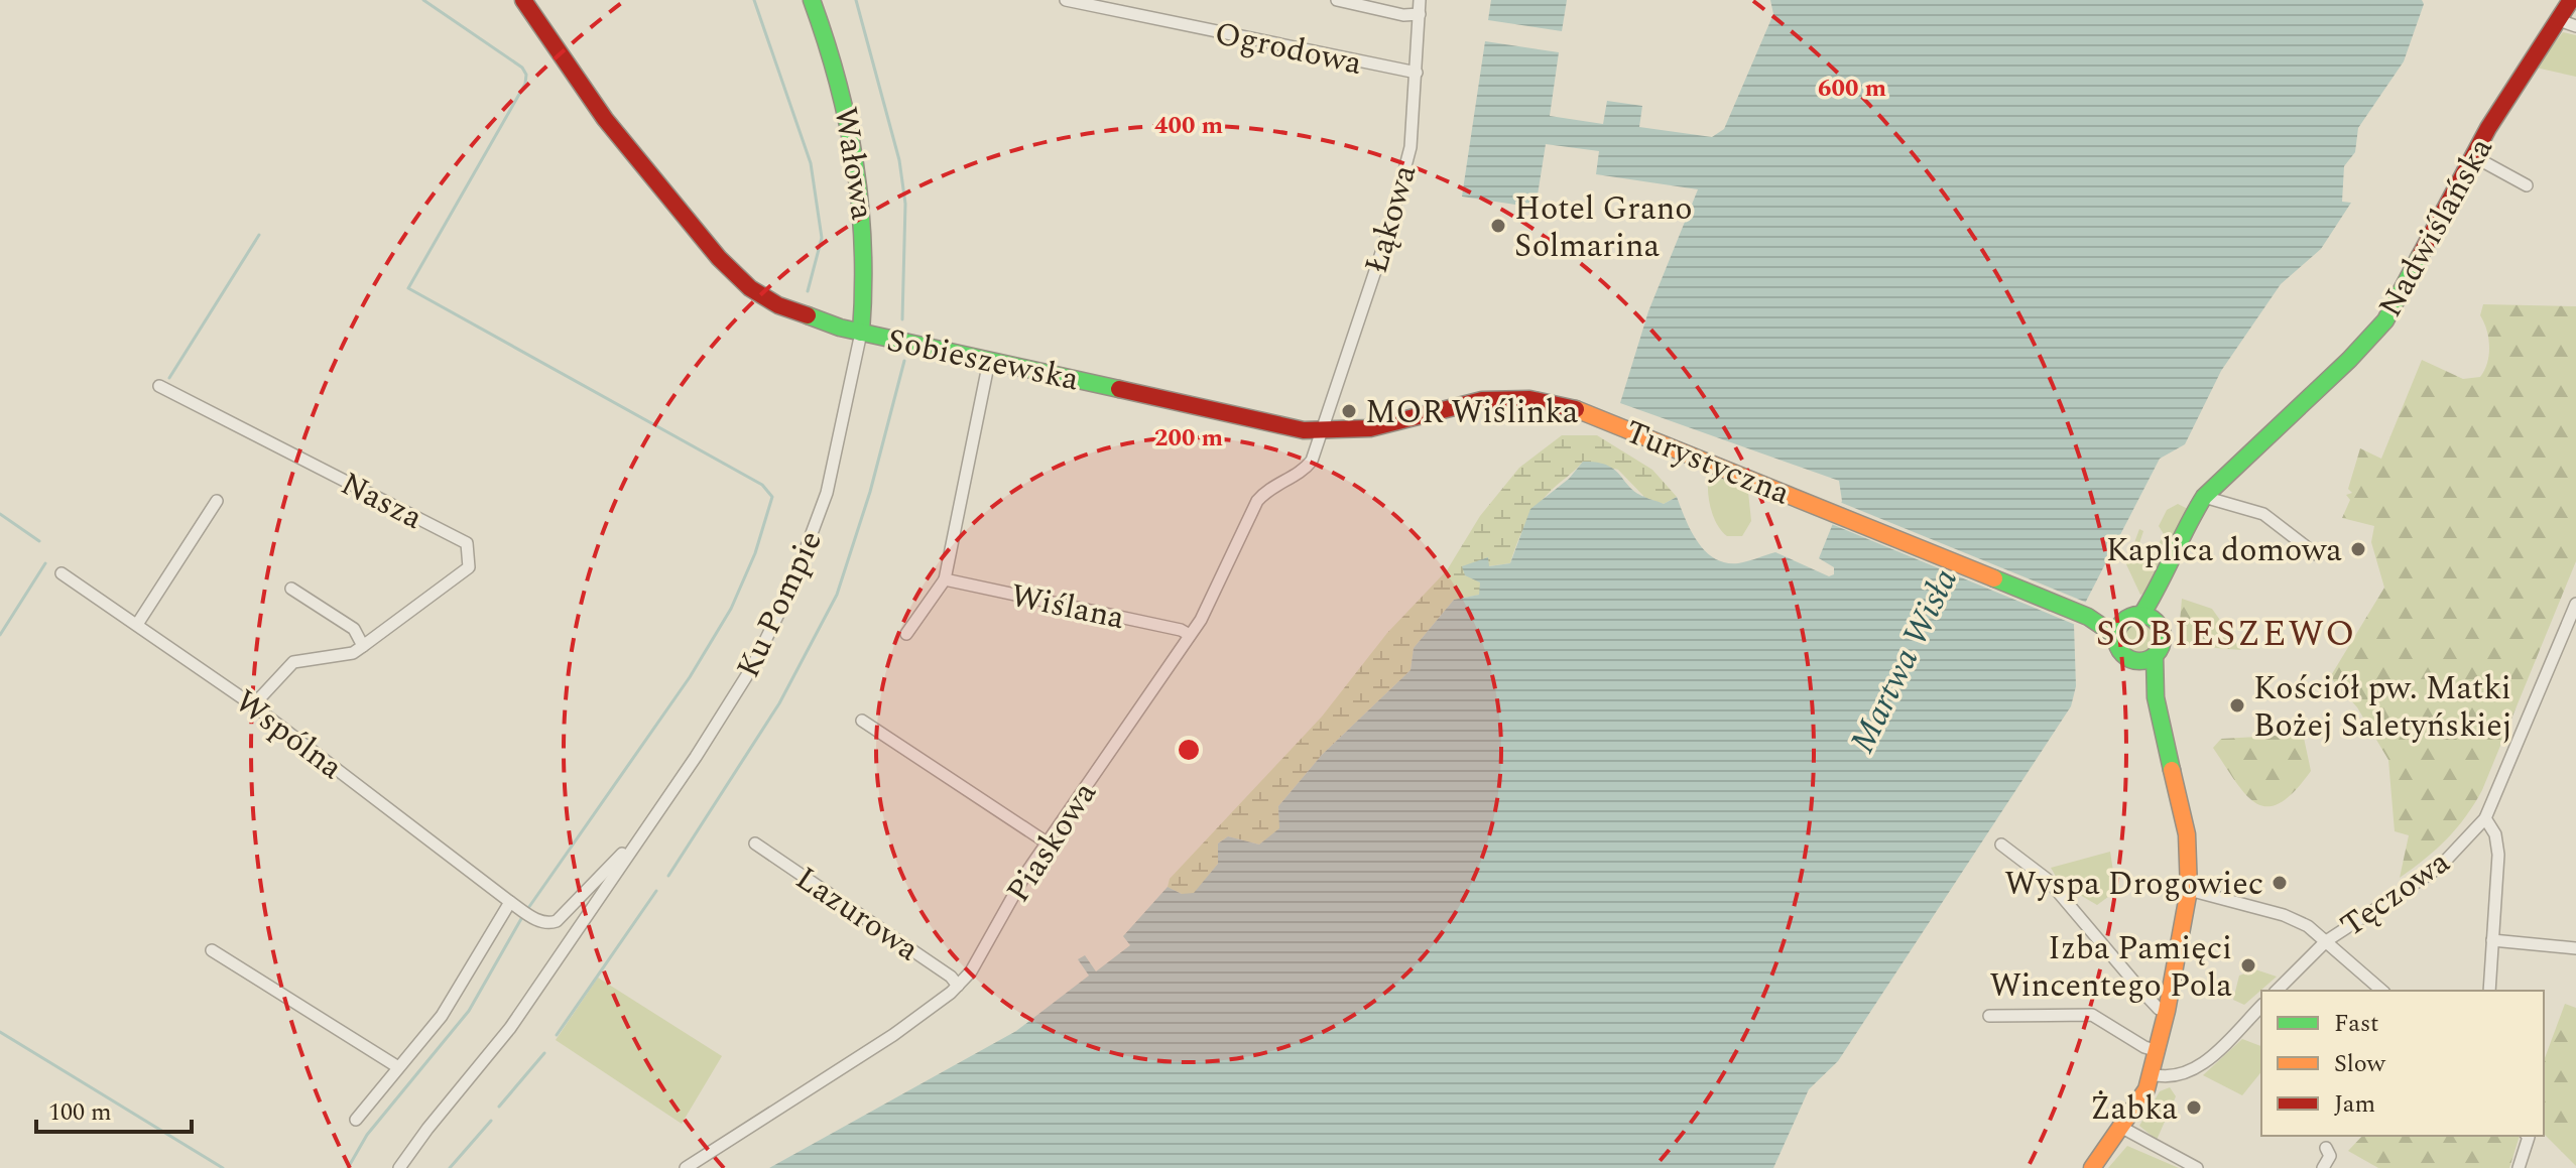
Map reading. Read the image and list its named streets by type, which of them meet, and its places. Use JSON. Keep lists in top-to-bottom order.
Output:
{
  "streets": {
    "main road": [
      "Wałowa",
      "Nadwiślańska",
      "Sobieszewska",
      "Turystyczna"
    ],
    "street": [
      "Ogrodowa",
      "Łąkowa",
      "Nasza",
      "Ku Pompie",
      "Wiślana",
      "Wspólna",
      "Piaskowa",
      "Tęczowa",
      "Lazurowa"
    ]
  },
  "crossings": [
    ["Ogrodowa", "Łąkowa"],
    ["Wałowa", "Sobieszewska"],
    ["Wałowa", "Ku Pompie"],
    ["Łąkowa", "Sobieszewska"],
    ["Łąkowa", "Piaskowa"],
    ["Nadwiślańska", "Turystyczna"],
    ["Sobieszewska", "Turystyczna"],
    ["Sobieszewska", "Ku Pompie"],
    ["Sobieszewska", "Piaskowa"],
    ["Nasza", "Wspólna"],
    ["Ku Pompie", "Wspólna"],
    ["Wiślana", "Piaskowa"],
    ["Piaskowa", "Lazurowa"]
  ],
  "districts": ["SOBIESZEWO"],
  "water": ["Martwa Wisła"],
  "places": [
    "Hotel Grano Solmarina",
    "MOR Wiślinka",
    "Kaplica domowa",
    "Kościół pw. Matki Bożej Saletyńskiej",
    "Wyspa Drogowiec",
    "Izba Pamięci Wincentego Pola",
    "Żabka"
  ],
  "legend": ["Fast", "Slow", "Jam"],
  "scale_bar": "100 m",
  "rings": ["600 m", "400 m", "200 m"]
}
